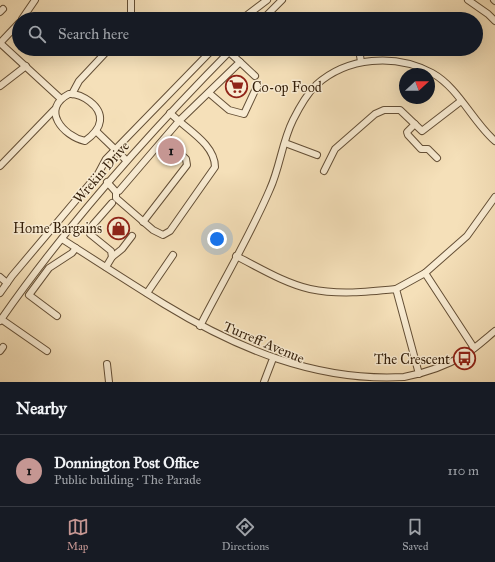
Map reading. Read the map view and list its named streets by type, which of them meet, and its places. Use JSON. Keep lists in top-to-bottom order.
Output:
{
  "streets": {
    "street": ["Wrekin Drive", "Turreff Avenue"]
  },
  "crossings": [
    ["Wrekin Drive", "Turreff Avenue"]
  ],
  "places": {
    "supermarket": ["Co-op Food"],
    "shop": ["Home Bargains"],
    "bus stop": ["The Crescent"]
  },
  "north": "right",
  "page": {
    "search": "Search here",
    "pins": "1",
    "heading": "Nearby",
    "list": [
      {
        "mark": "1",
        "name": "Donnington Post Office",
        "note": "Public building · The Parade",
        "value": "110 m"
      }
    ],
    "nav": ["Map", "Directions", "Saved"]
  }
}
